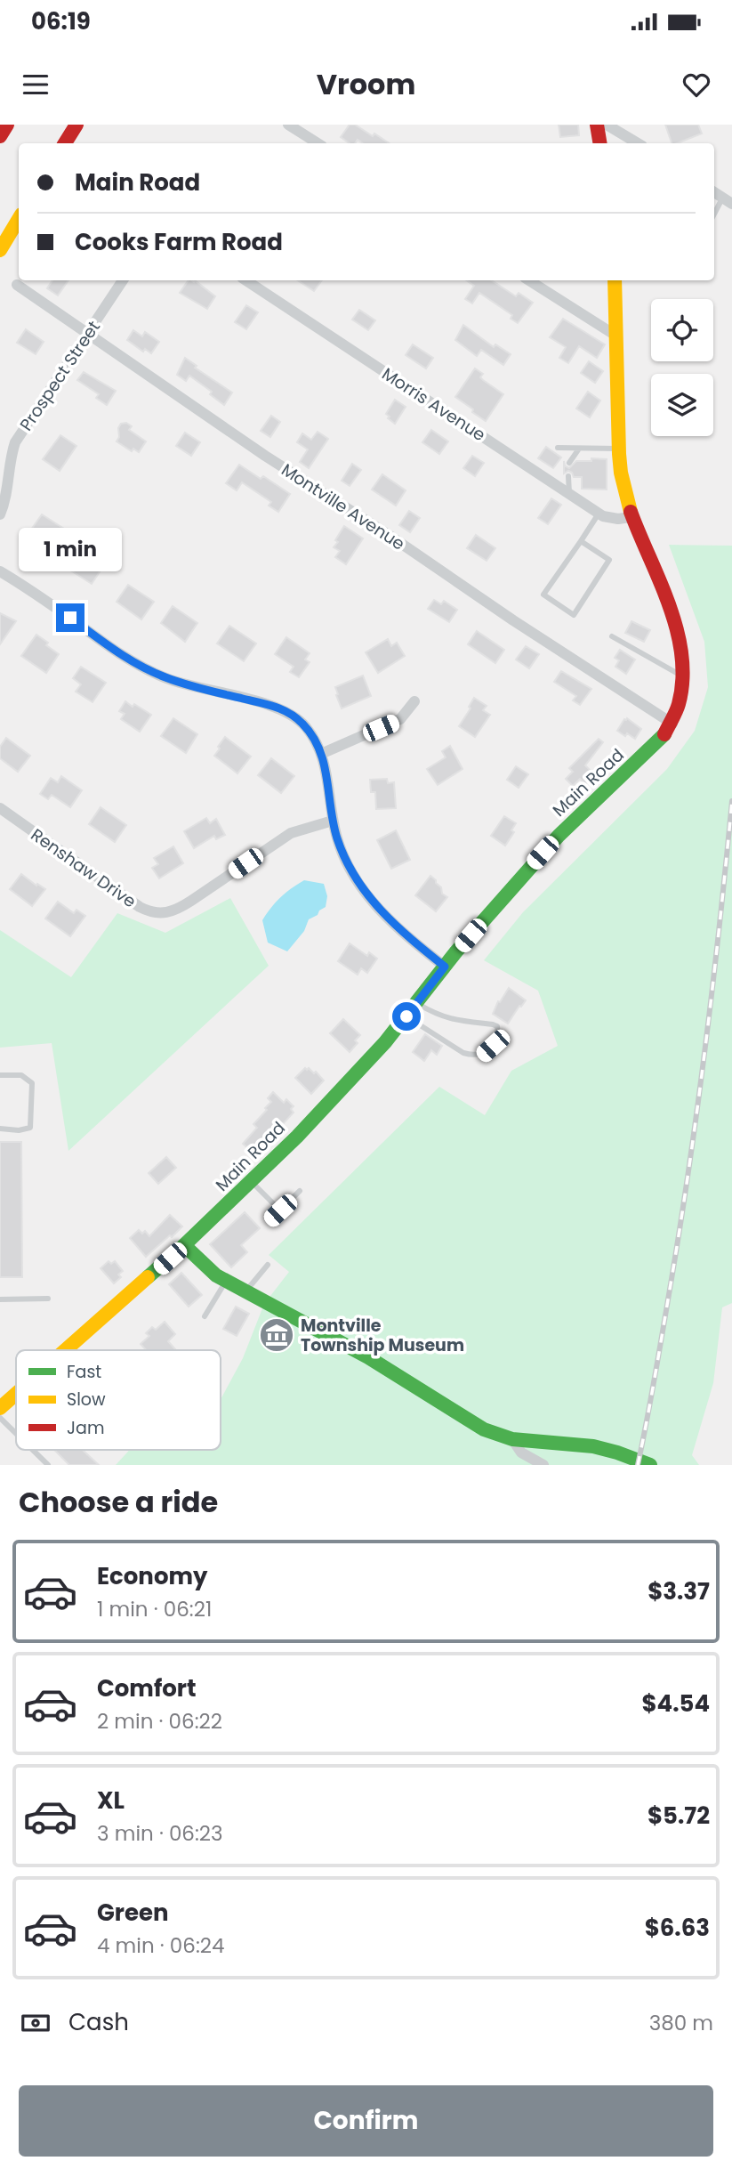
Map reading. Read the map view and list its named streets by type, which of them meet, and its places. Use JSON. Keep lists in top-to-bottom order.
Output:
{
  "streets": {
    "main road": ["Main Road"],
    "street": [
      "Prospect Street",
      "Morris Avenue",
      "Montville Avenue",
      "Renshaw Drive"
    ]
  },
  "crossings": [
    ["Prospect Street", "Montville Avenue"],
    ["Morris Avenue", "Main Road"],
    ["Montville Avenue", "Main Road"]
  ],
  "places": {
    "museum": ["Montville Township Museum"]
  },
  "legend": ["Fast", "Slow", "Jam"],
  "page": {
    "status": "06:19",
    "header": "Vroom",
    "banner": ["Main Road", "Cooks Farm Road"],
    "bubble": "1 min",
    "heading": "Choose a ride",
    "list": [
      {
        "name": "Economy",
        "note": "1 min · 06:21",
        "value": "$3.37"
      },
      {
        "name": "Comfort",
        "note": "2 min · 06:22",
        "value": "$4.54"
      },
      {
        "name": "XL",
        "note": "3 min · 06:23",
        "value": "$5.72"
      },
      {
        "name": "Green",
        "note": "4 min · 06:24",
        "value": "$6.63"
      }
    ],
    "pay": ["Cash", "380 m"],
    "buttons": "Confirm"
  }
}
